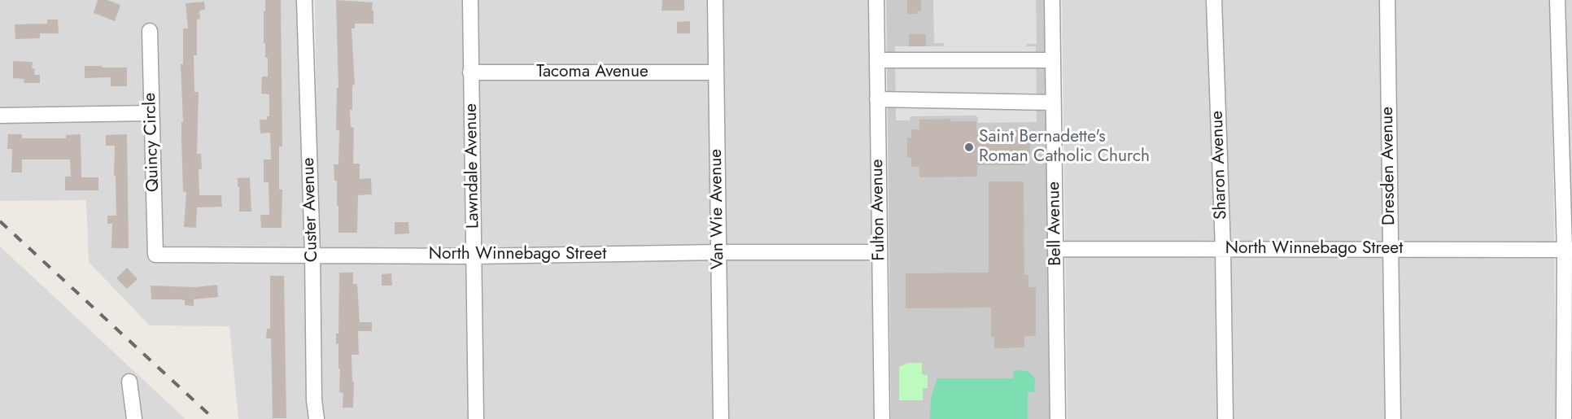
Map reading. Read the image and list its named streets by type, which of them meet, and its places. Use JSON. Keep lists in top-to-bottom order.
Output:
{
  "streets": {
    "street": [
      "Tacoma Avenue",
      "Quincy Circle",
      "Sharon Avenue",
      "Lawndale Avenue",
      "Dresden Avenue",
      "Van Wie Avenue",
      "Custer Avenue",
      "Fulton Avenue",
      "Bell Avenue",
      "North Winnebago Street"
    ]
  },
  "crossings": [
    ["Tacoma Avenue", "Lawndale Avenue"],
    ["Tacoma Avenue", "Van Wie Avenue"],
    ["Quincy Circle", "North Winnebago Street"],
    ["Sharon Avenue", "North Winnebago Street"],
    ["Lawndale Avenue", "North Winnebago Street"],
    ["Dresden Avenue", "North Winnebago Street"],
    ["Van Wie Avenue", "North Winnebago Street"],
    ["Custer Avenue", "North Winnebago Street"],
    ["Fulton Avenue", "North Winnebago Street"],
    ["Bell Avenue", "North Winnebago Street"]
  ],
  "places": ["Saint Bernadette's Roman Catholic Church"]
}
